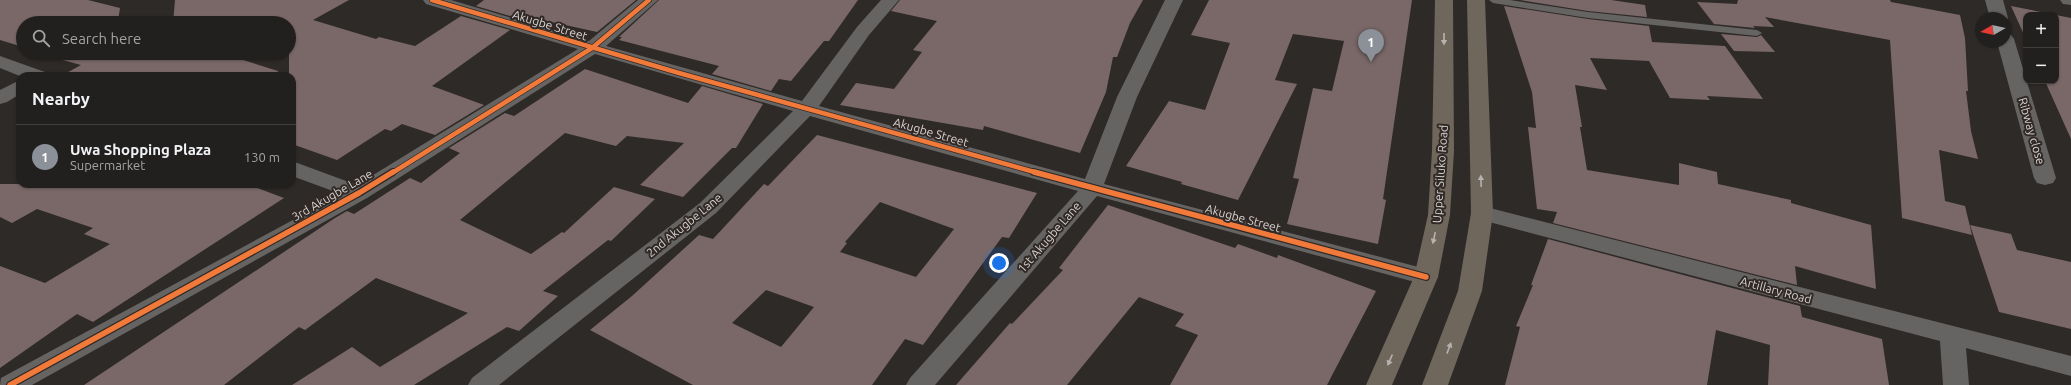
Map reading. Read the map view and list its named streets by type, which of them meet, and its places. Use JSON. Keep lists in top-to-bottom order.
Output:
{
  "streets": {
    "main road": ["Upper Siluko Road"],
    "street": [
      "Akugbe Street",
      "Ribway close",
      "3rd Akugbe Lane",
      "2nd Akugbe Lane",
      "1st Akugbe Lane",
      "Artillary Road"
    ]
  },
  "crossings": [
    ["Akugbe Street", "Upper Siluko Road"],
    ["Akugbe Street", "3rd Akugbe Lane"],
    ["Akugbe Street", "2nd Akugbe Lane"],
    ["Akugbe Street", "1st Akugbe Lane"]
  ],
  "north": "left",
  "page": {
    "map_buttons": ["+", "−"],
    "search": "Search here",
    "pins": "1",
    "heading": "Nearby",
    "list": [
      {
        "mark": "1",
        "name": "Uwa Shopping Plaza",
        "note": "Supermarket",
        "value": "130 m"
      }
    ]
  }
}
